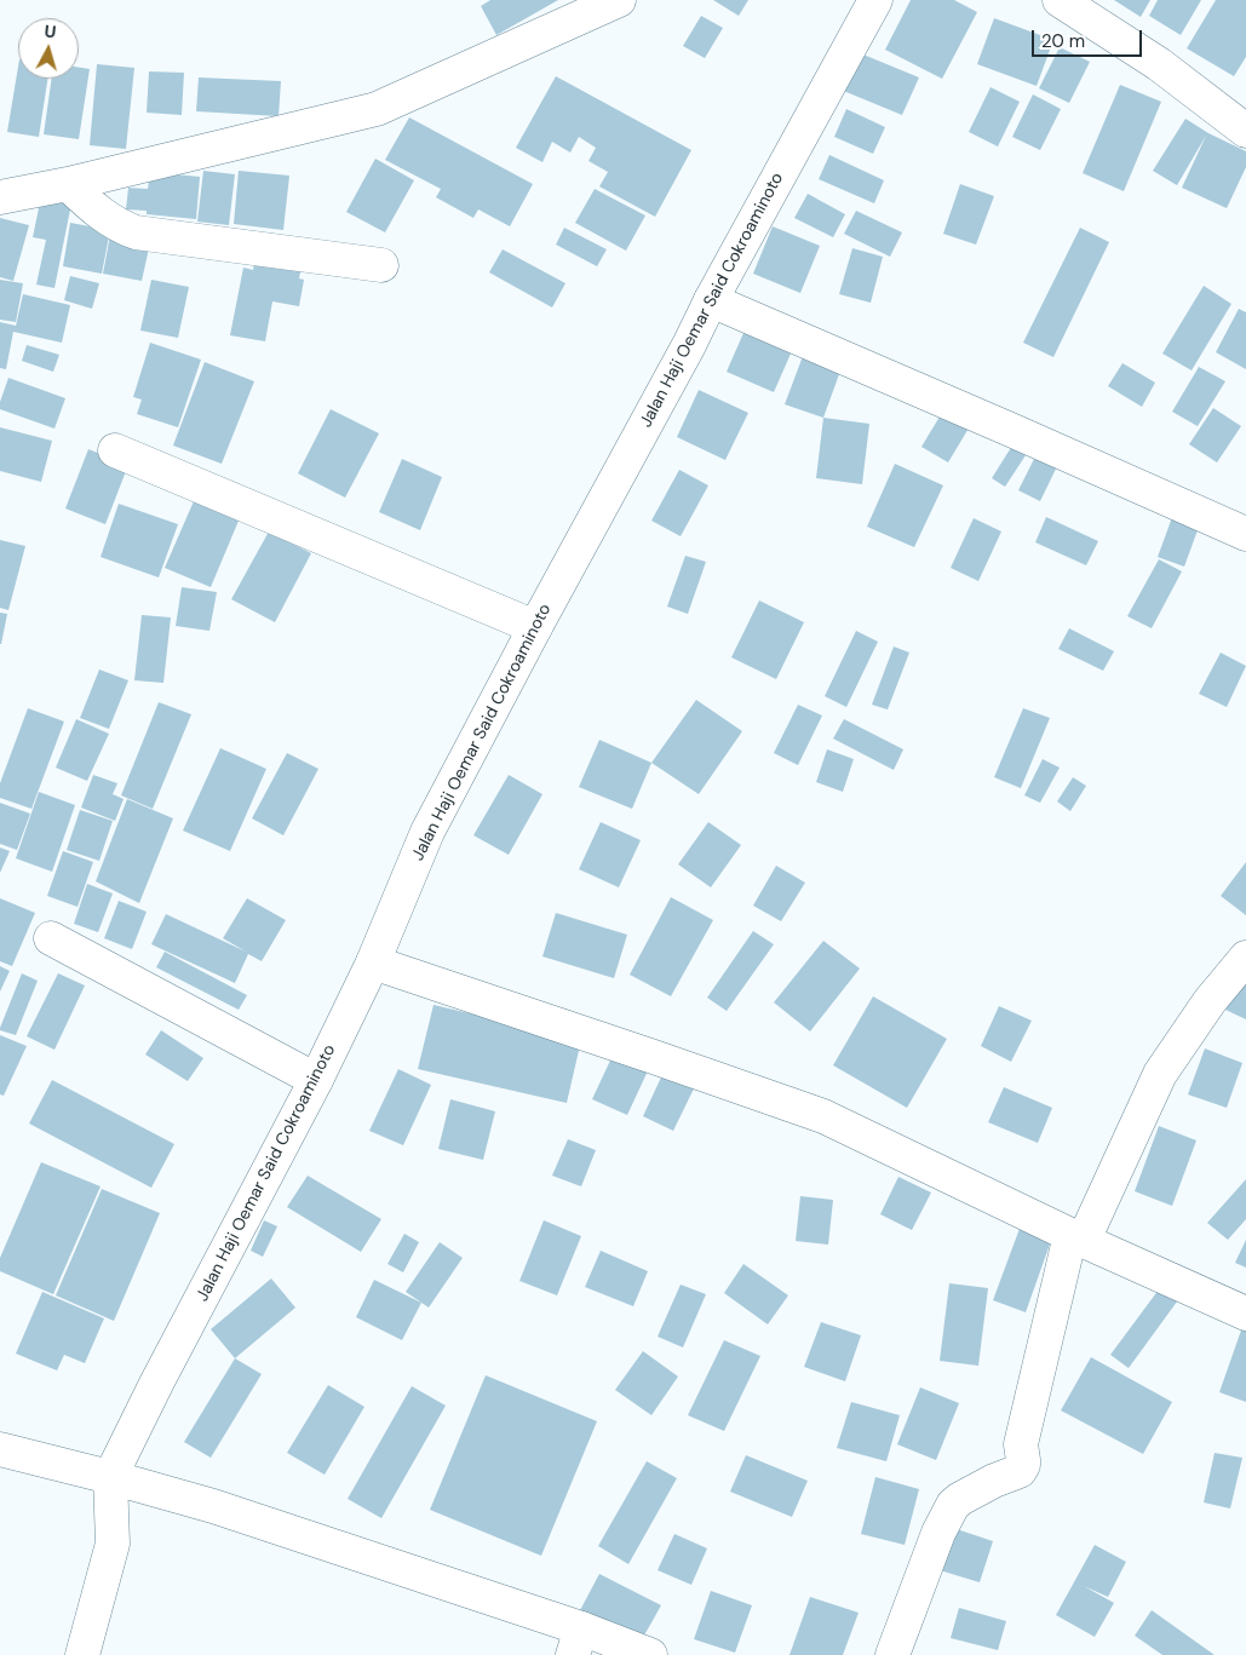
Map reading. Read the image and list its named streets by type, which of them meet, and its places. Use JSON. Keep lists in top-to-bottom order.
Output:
{
  "streets": {
    "street": ["Jalan Haji Oemar Said Cokroaminoto"]
  },
  "scale_bar": "20 m",
  "north": "top"
}
